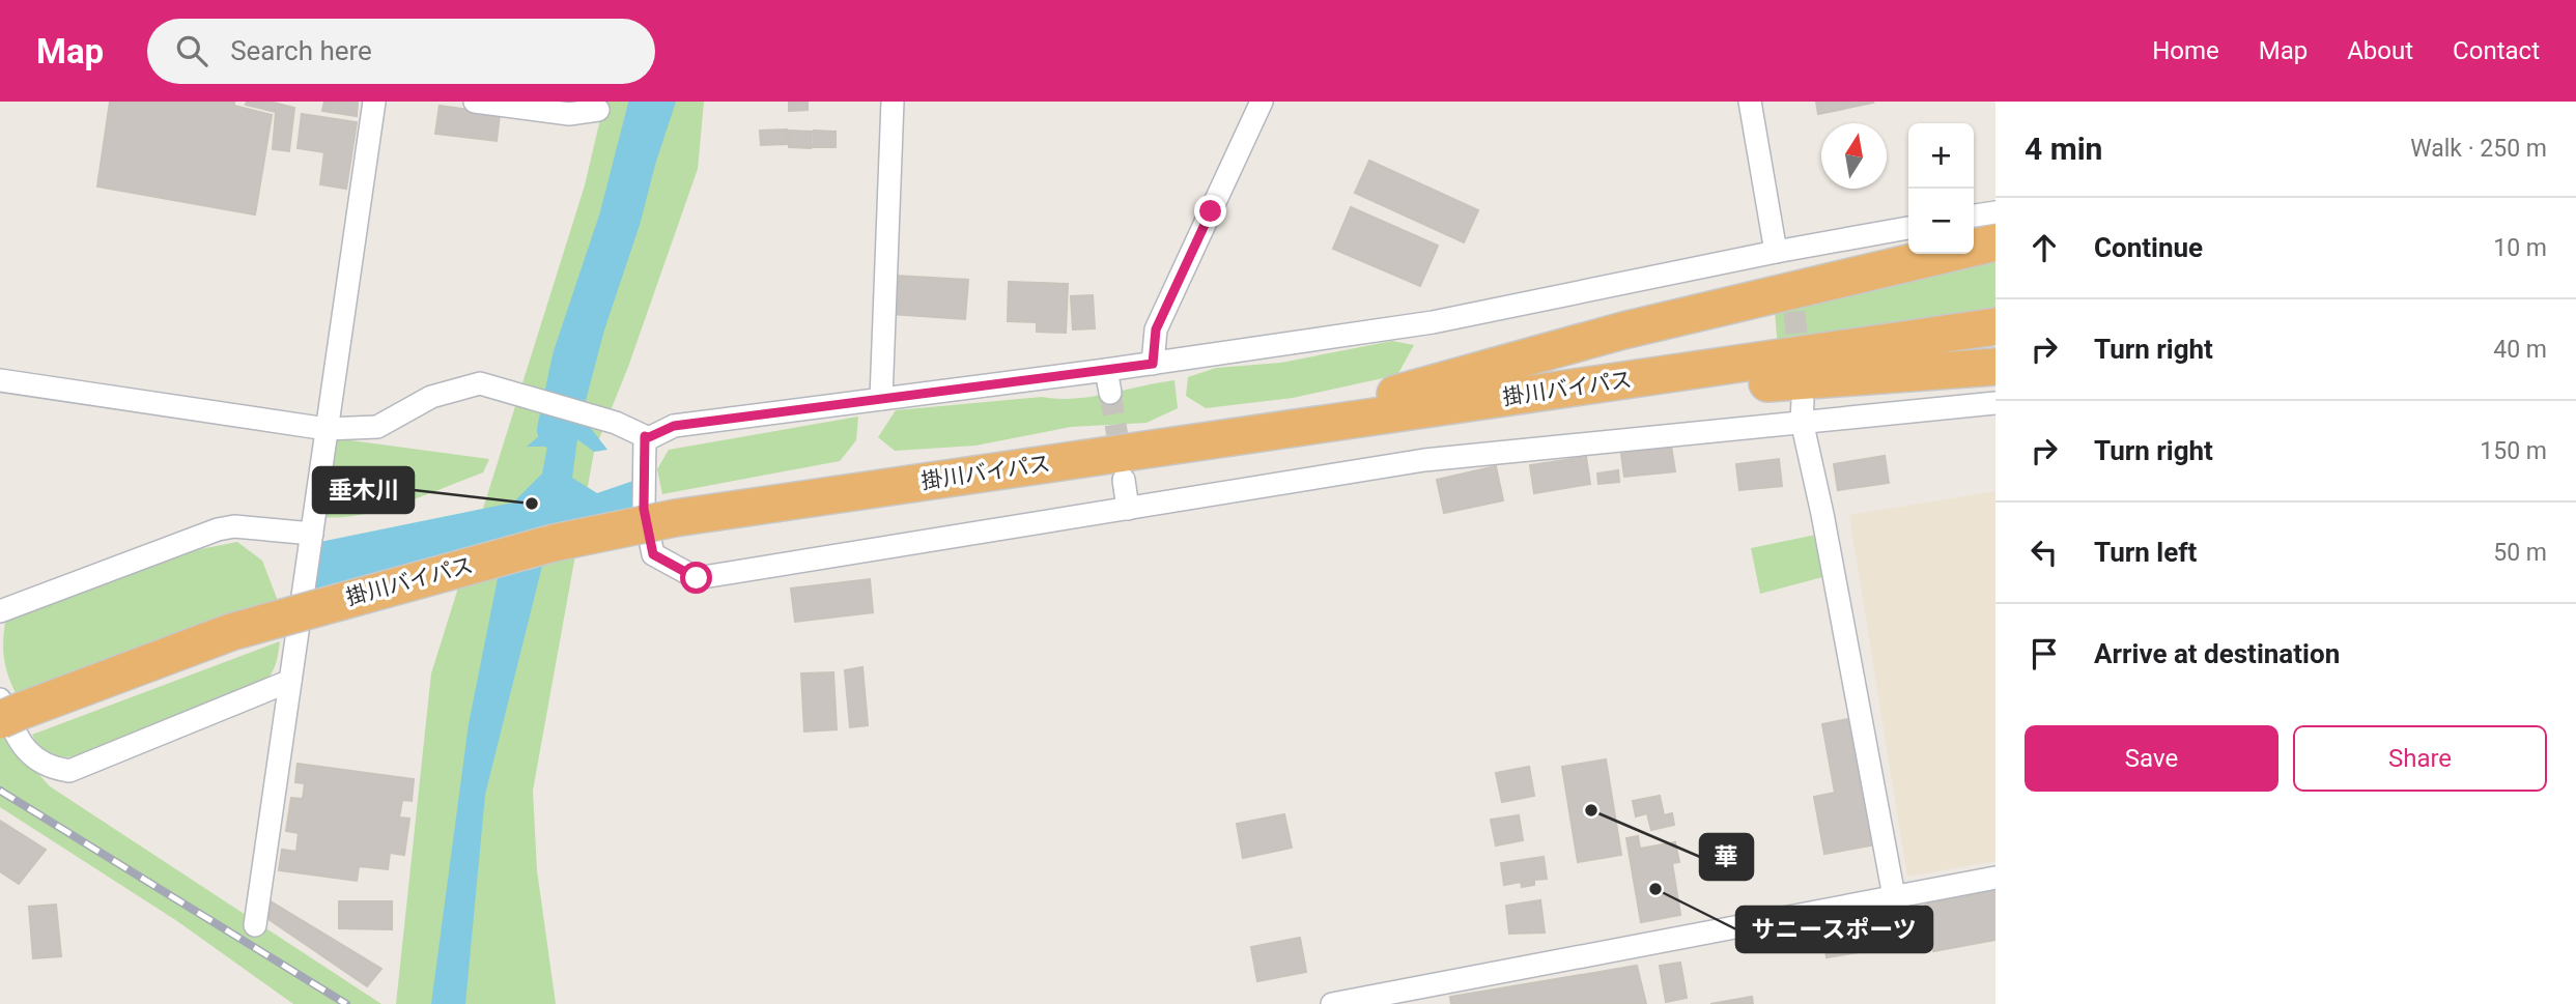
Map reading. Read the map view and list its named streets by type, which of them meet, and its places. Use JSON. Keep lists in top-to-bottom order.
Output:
{
  "streets": {
    "highway": ["掛川バイパス"]
  },
  "places": ["垂木川", "華", "サニースポーツ"],
  "north": "top",
  "page": {
    "header": "Map",
    "search": "Search here",
    "nav": [
      "Home",
      "Map",
      "About",
      "Contact"
    ],
    "heading": ["4 min", "Walk · 250 m"],
    "map_buttons": ["+", "−"],
    "list": [
      ["Continue", "10 m"],
      ["Turn right", "40 m"],
      ["Turn right", "150 m"],
      ["Turn left", "50 m"],
      "Arrive at destination"
    ],
    "buttons": ["Save", "Share"]
  }
}
